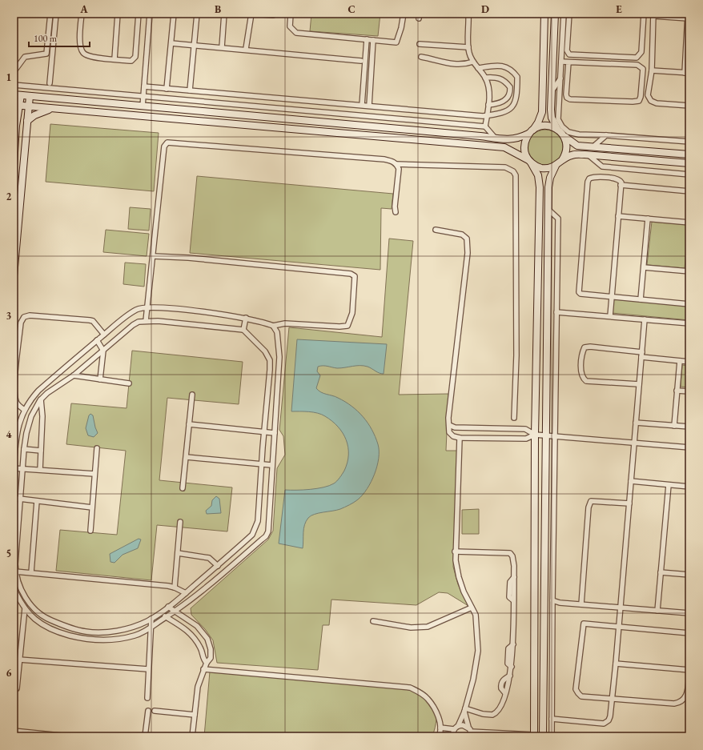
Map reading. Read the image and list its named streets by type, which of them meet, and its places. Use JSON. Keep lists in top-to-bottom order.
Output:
{
  "scale_bar": "100 m",
  "grid": {
    "columns": [
      "A",
      "B",
      "C",
      "D",
      "E"
    ],
    "rows": [
      "1",
      "2",
      "3",
      "4",
      "5",
      "6"
    ]
  }
}
